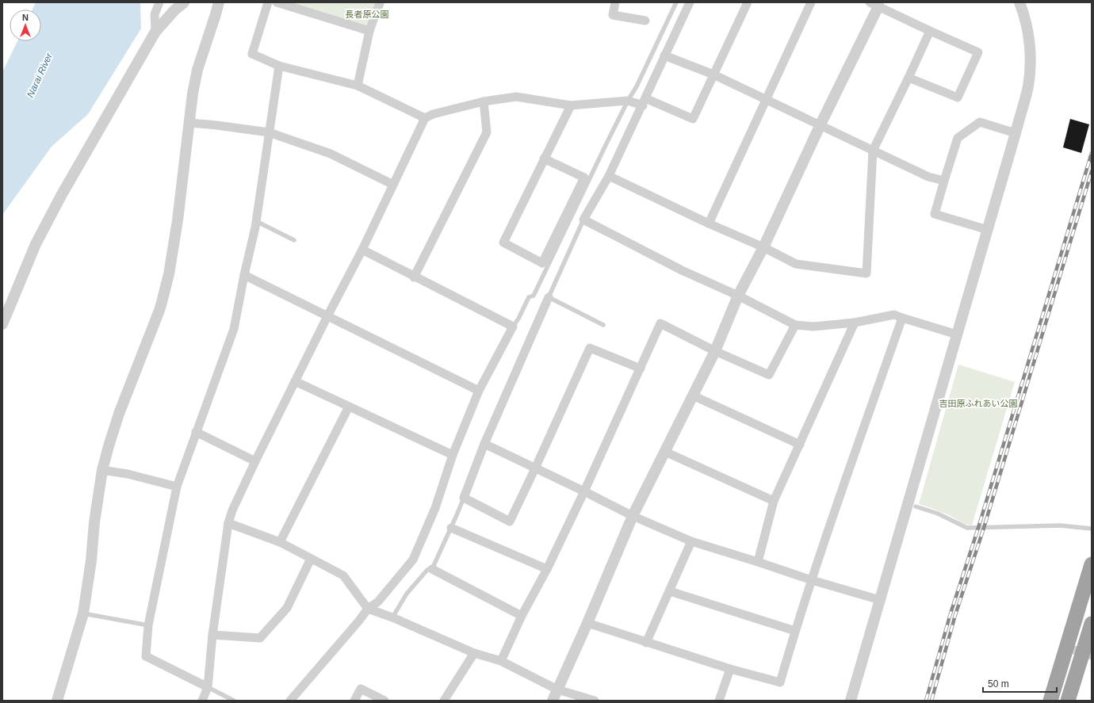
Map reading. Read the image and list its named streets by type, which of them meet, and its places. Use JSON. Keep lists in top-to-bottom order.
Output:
{
  "water": ["Narai River"],
  "parks": ["長者原公園", "吉田原ふれあい公園"],
  "scale_bar": "50 m",
  "north": "top"
}
